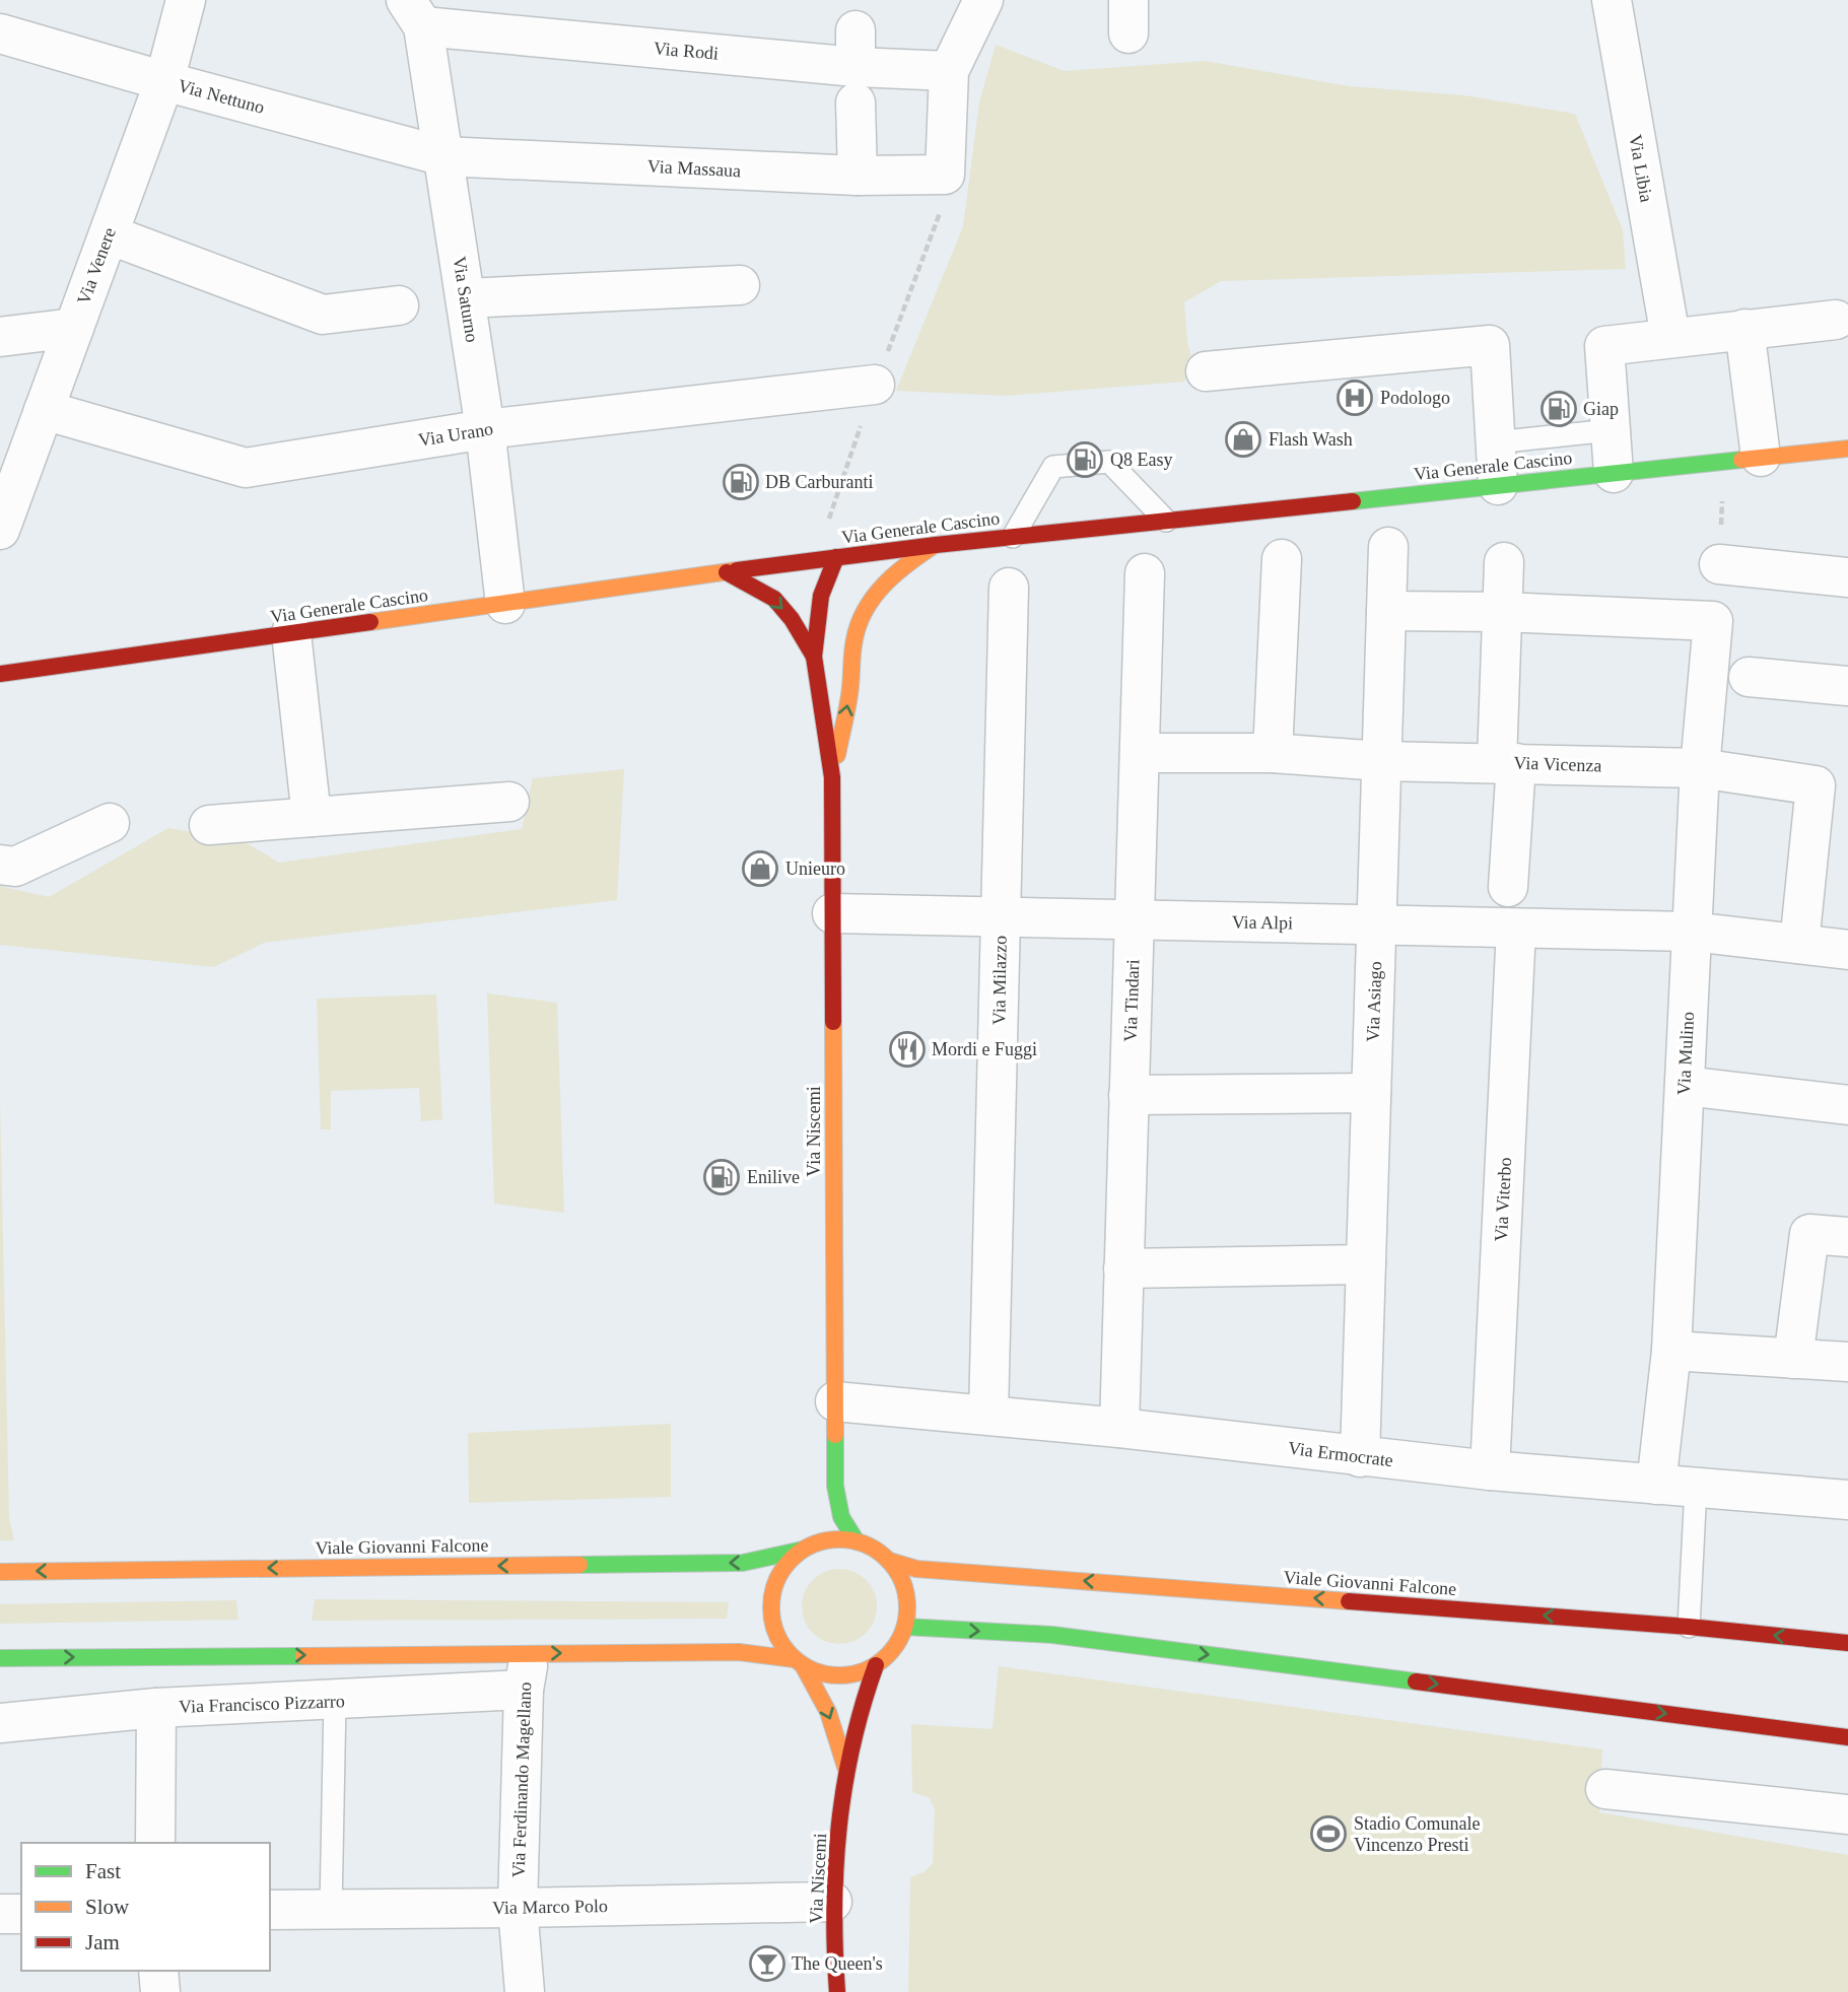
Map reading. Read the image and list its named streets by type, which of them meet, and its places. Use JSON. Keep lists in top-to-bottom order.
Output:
{
  "streets": {
    "street": [
      "Via Rodi",
      "Via Nettuno",
      "Via Massaua",
      "Via Libia",
      "Via Venere",
      "Via Saturno",
      "Via Urano",
      "Via Generale Cascino",
      "Via Vicenza",
      "Via Alpi",
      "Via Milazzo",
      "Via Tindari",
      "Via Asiago",
      "Via Mulino",
      "Via Niscemi",
      "Via Viterbo",
      "Via Ermocrate",
      "Viale Giovanni Falcone",
      "Via Francisco Pizzarro",
      "Via Ferdinando Magellano",
      "Via Marco Polo"
    ]
  },
  "crossings": [
    ["Via Rodi", "Via Massaua"],
    ["Via Rodi", "Via Saturno"],
    ["Via Nettuno", "Via Massaua"],
    ["Via Nettuno", "Via Venere"],
    ["Via Nettuno", "Via Saturno"],
    ["Via Massaua", "Via Saturno"],
    ["Via Venere", "Via Urano"],
    ["Via Saturno", "Via Urano"],
    ["Via Saturno", "Via Generale Cascino"],
    ["Via Vicenza", "Via Alpi"],
    ["Via Vicenza", "Via Tindari"],
    ["Via Vicenza", "Via Asiago"],
    ["Via Vicenza", "Via Mulino"],
    ["Via Alpi", "Via Milazzo"],
    ["Via Alpi", "Via Tindari"],
    ["Via Alpi", "Via Asiago"],
    ["Via Alpi", "Via Mulino"],
    ["Via Alpi", "Via Niscemi"],
    ["Via Alpi", "Via Viterbo"],
    ["Via Milazzo", "Via Ermocrate"],
    ["Via Tindari", "Via Ermocrate"],
    ["Via Asiago", "Via Ermocrate"],
    ["Via Mulino", "Via Ermocrate"],
    ["Via Niscemi", "Via Ermocrate"],
    ["Via Niscemi", "Viale Giovanni Falcone"],
    ["Via Niscemi", "Via Marco Polo"],
    ["Via Viterbo", "Via Ermocrate"],
    ["Via Francisco Pizzarro", "Via Ferdinando Magellano"],
    ["Via Ferdinando Magellano", "Via Marco Polo"]
  ],
  "places": {
    "hospital": ["Podologo"],
    "fuel station": [
      "Giap",
      "Q8 Easy",
      "DB Carburanti",
      "Enilive"
    ],
    "shop": ["Flash Wash", "Unieuro"],
    "restaurant": ["Mordi e Fuggi"],
    "sports": ["Stadio Comunale Vincenzo Presti"],
    "bar": ["The Queen's"]
  },
  "legend": ["Fast", "Slow", "Jam"]
}
